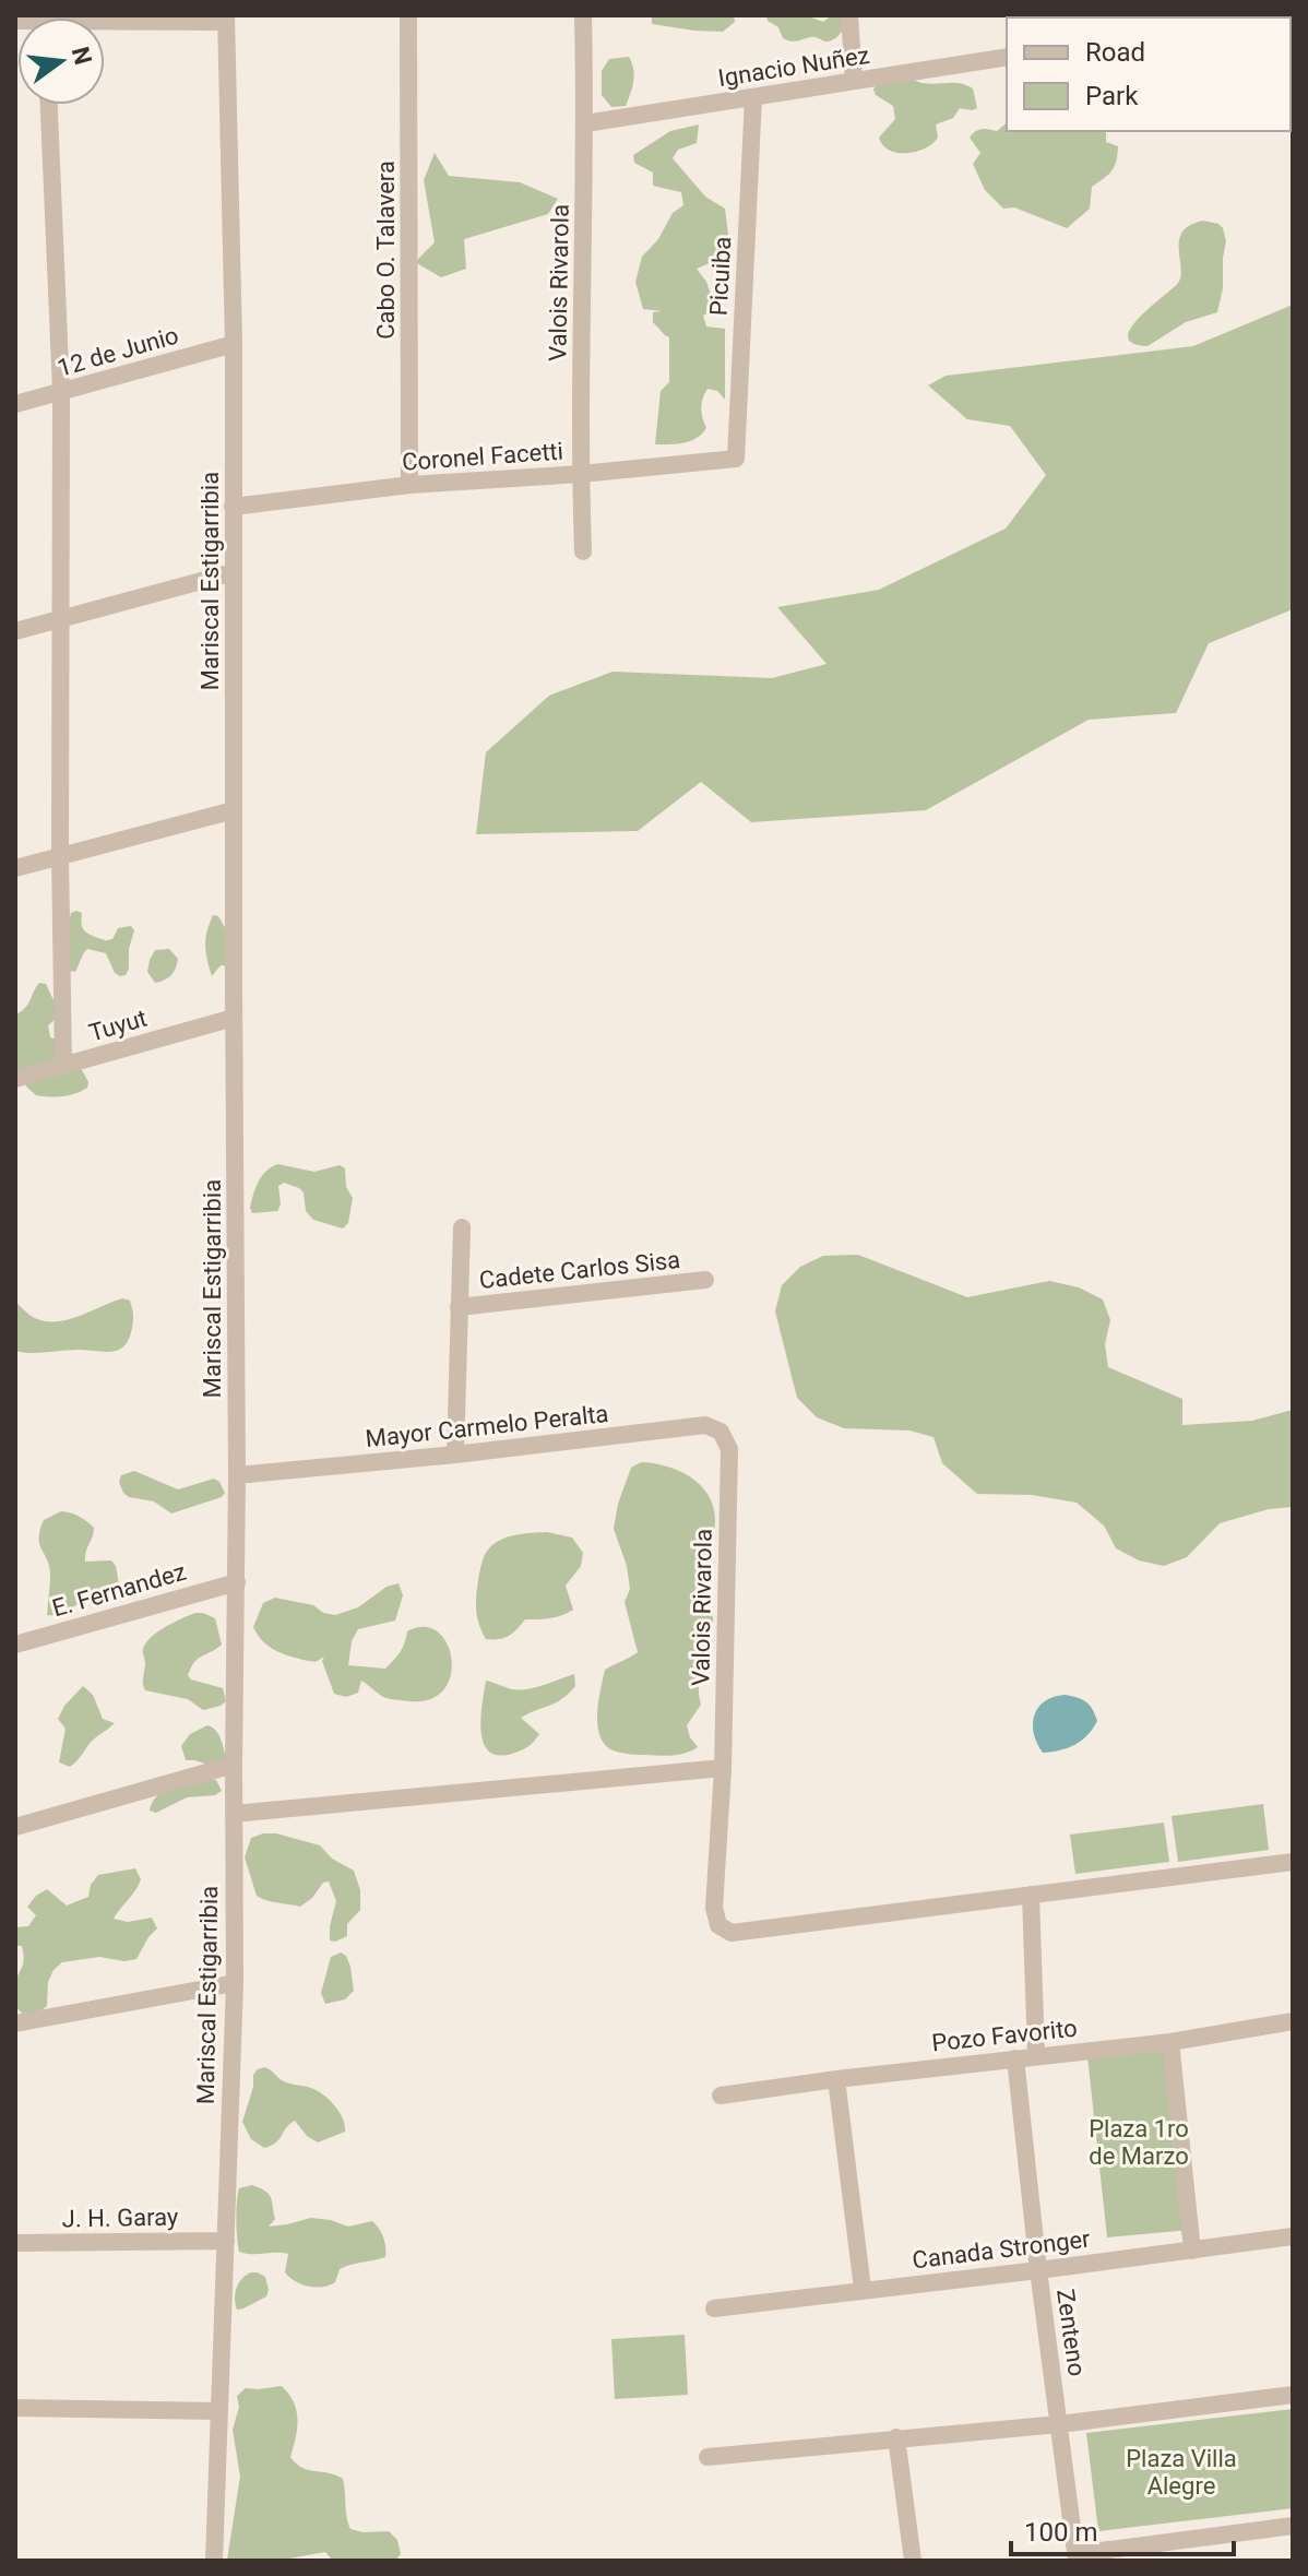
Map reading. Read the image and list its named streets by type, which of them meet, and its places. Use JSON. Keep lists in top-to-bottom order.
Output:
{
  "streets": {
    "street": [
      "Ignacio Nuñez",
      "Cabo O. Talavera",
      "Picuiba",
      "Valois Rivarola",
      "12 de Junio",
      "Coronel Facetti",
      "Mariscal Estigarribia",
      "Tuyut",
      "Cadete Carlos Sisa",
      "Mayor Carmelo Peralta",
      "E. Fernandez",
      "Pozo Favorito",
      "J. H. Garay",
      "Canada Stronger",
      "Zenteno"
    ]
  },
  "crossings": [
    ["Ignacio Nuñez", "Picuiba"],
    ["Ignacio Nuñez", "Valois Rivarola"],
    ["Cabo O. Talavera", "Coronel Facetti"],
    ["Picuiba", "Coronel Facetti"],
    ["Valois Rivarola", "Coronel Facetti"],
    ["Valois Rivarola", "Mayor Carmelo Peralta"],
    ["12 de Junio", "Mariscal Estigarribia"],
    ["Coronel Facetti", "Mariscal Estigarribia"],
    ["Mariscal Estigarribia", "Tuyut"],
    ["Mariscal Estigarribia", "Mayor Carmelo Peralta"],
    ["Mariscal Estigarribia", "E. Fernandez"],
    ["Mariscal Estigarribia", "J. H. Garay"],
    ["Pozo Favorito", "Zenteno"],
    ["Canada Stronger", "Zenteno"]
  ],
  "parks": ["Plaza 1ro de Marzo", "Plaza Villa Alegre"],
  "legend": ["Road", "Park"],
  "scale_bar": "100 m",
  "north": "right"
}
